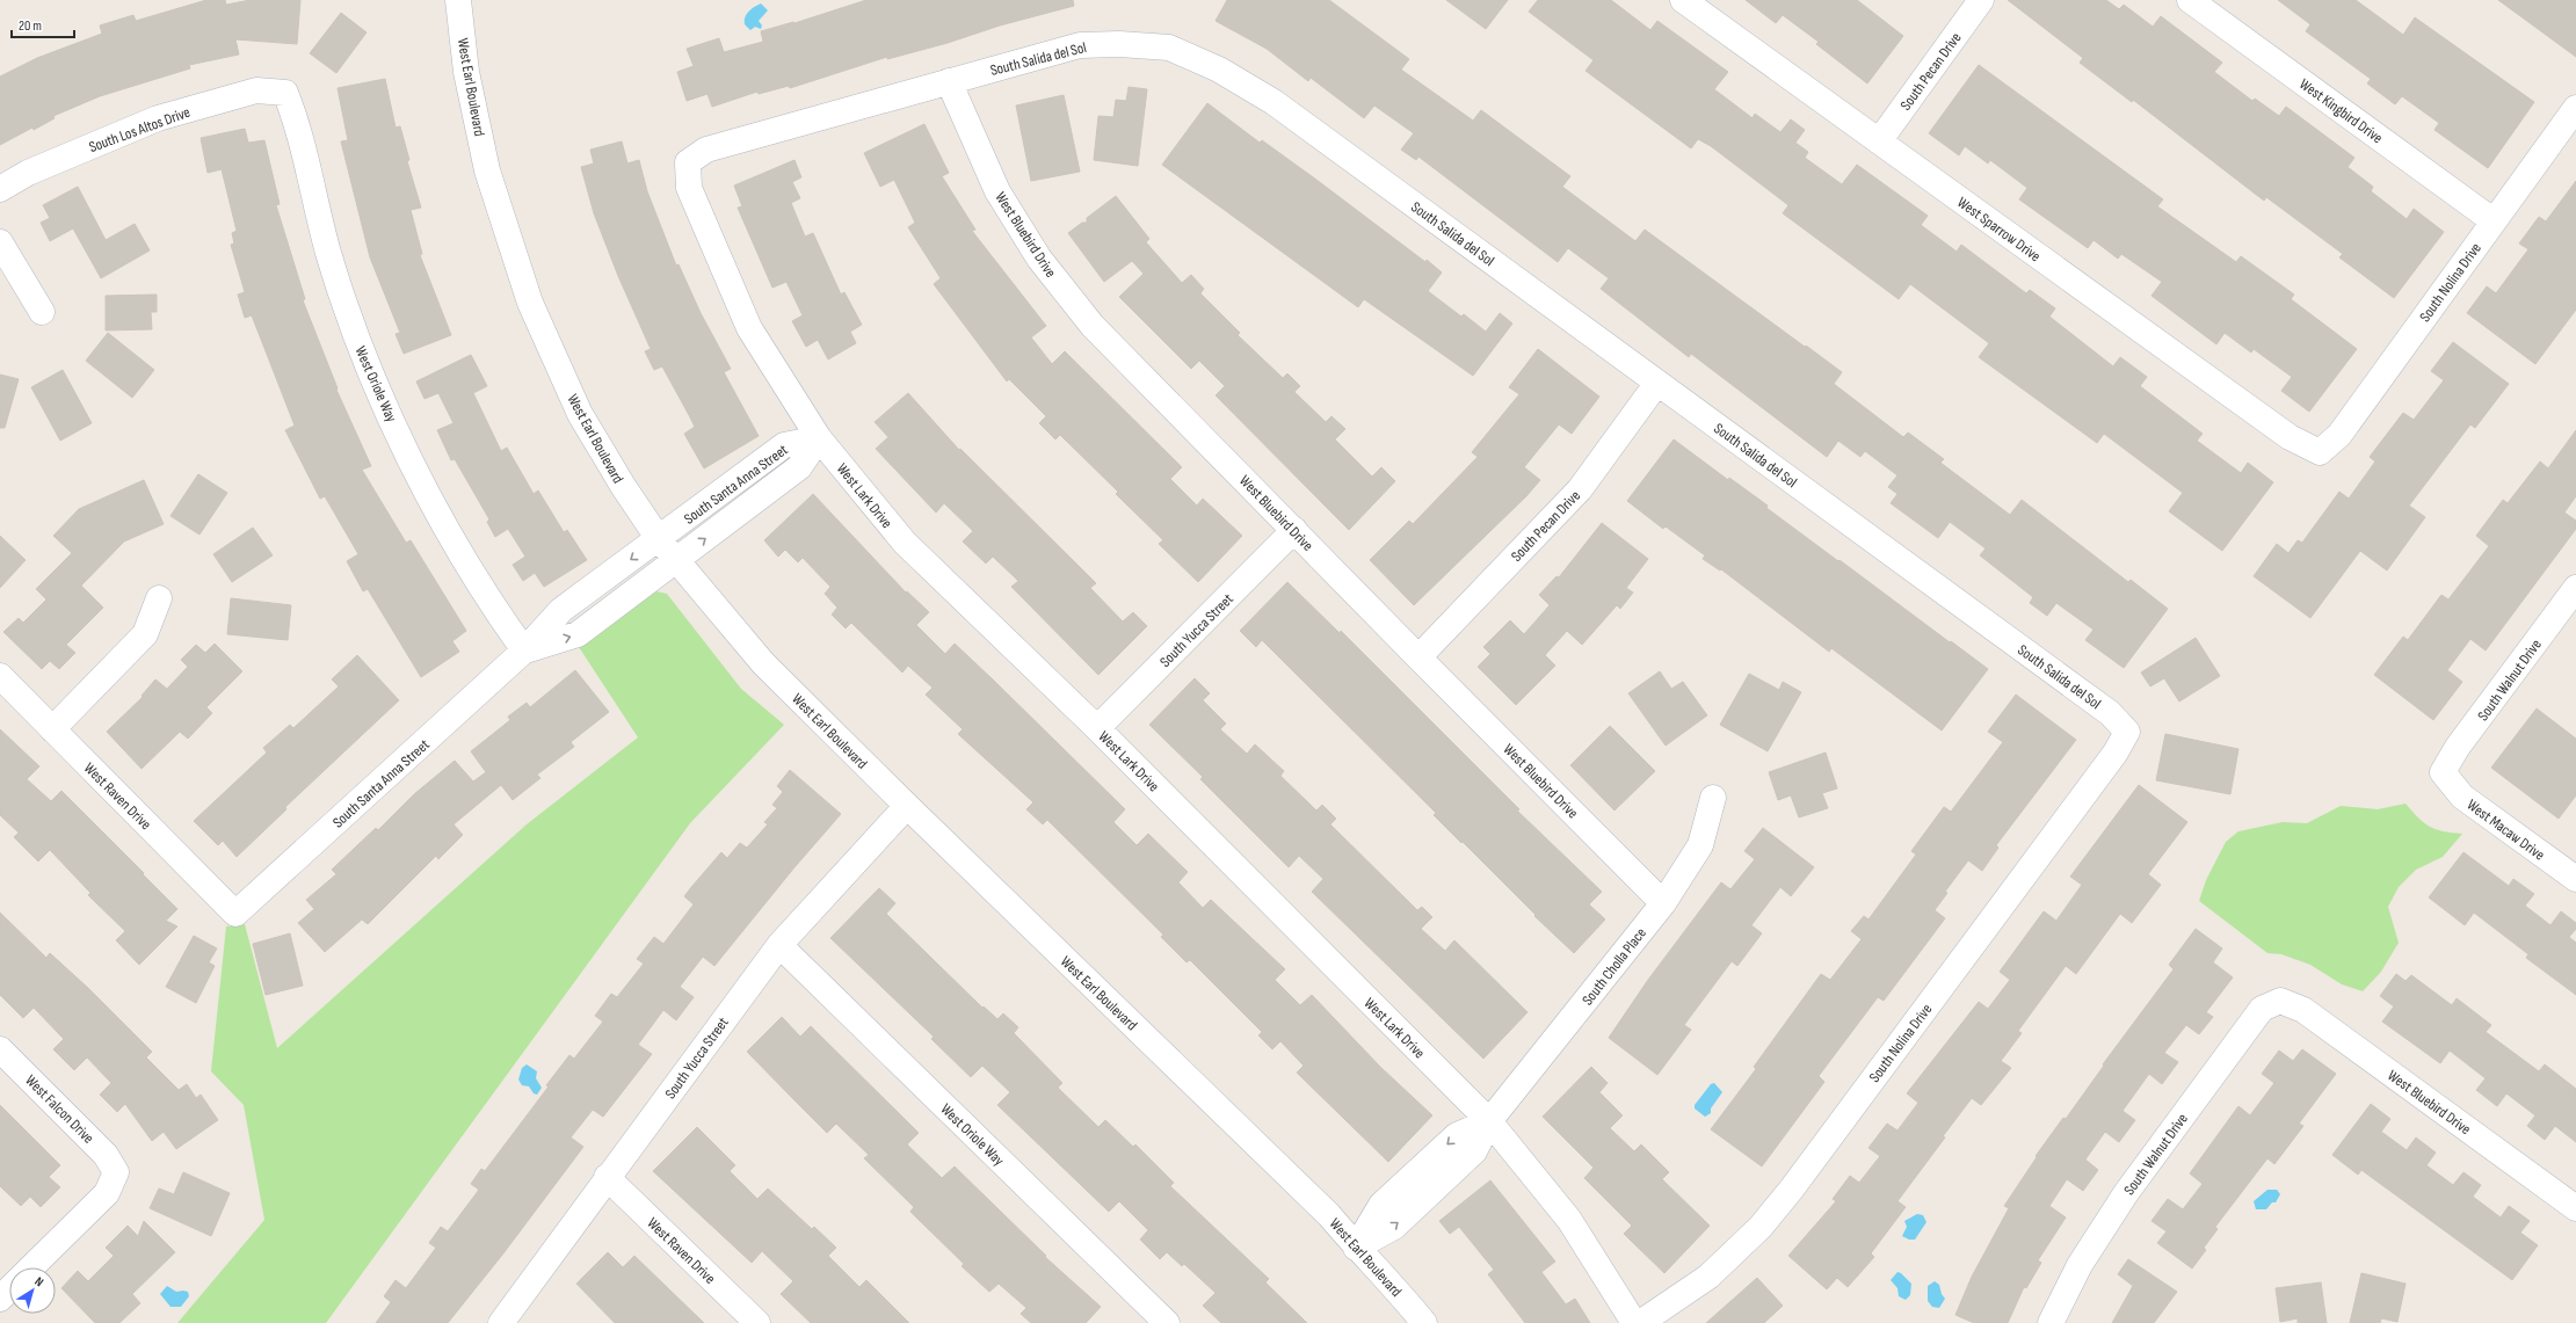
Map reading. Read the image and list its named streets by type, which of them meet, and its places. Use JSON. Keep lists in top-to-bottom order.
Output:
{
  "streets": {
    "street": [
      "South Salida del Sol",
      "South Pecan Drive",
      "West Earl Boulevard",
      "West Kingbird Drive",
      "South Los Altos Drive",
      "West Sparrow Drive",
      "West Bluebird Drive",
      "South Nolina Drive",
      "West Oriole Way",
      "South Santa Anna Street",
      "West Lark Drive",
      "South Yucca Street",
      "South Walnut Drive",
      "West Raven Drive",
      "West Macaw Drive",
      "South Cholla Place",
      "West Falcon Drive"
    ]
  },
  "crossings": [
    ["South Salida del Sol", "South Pecan Drive"],
    ["South Salida del Sol", "West Bluebird Drive"],
    ["South Salida del Sol", "South Nolina Drive"],
    ["South Salida del Sol", "West Lark Drive"],
    ["South Pecan Drive", "West Sparrow Drive"],
    ["South Pecan Drive", "West Bluebird Drive"],
    ["West Earl Boulevard", "South Santa Anna Street"],
    ["West Earl Boulevard", "South Yucca Street"],
    ["West Earl Boulevard", "South Cholla Place"],
    ["West Kingbird Drive", "South Nolina Drive"],
    ["South Los Altos Drive", "West Oriole Way"],
    ["West Sparrow Drive", "South Nolina Drive"],
    ["West Bluebird Drive", "South Yucca Street"],
    ["West Bluebird Drive", "South Walnut Drive"],
    ["West Bluebird Drive", "South Cholla Place"],
    ["West Oriole Way", "South Santa Anna Street"],
    ["West Oriole Way", "South Yucca Street"],
    ["South Santa Anna Street", "West Lark Drive"],
    ["South Santa Anna Street", "West Raven Drive"],
    ["West Lark Drive", "South Yucca Street"],
    ["West Lark Drive", "South Cholla Place"],
    ["South Yucca Street", "West Raven Drive"],
    ["South Walnut Drive", "West Macaw Drive"]
  ],
  "scale_bar": "20 m",
  "north": "top right"
}
